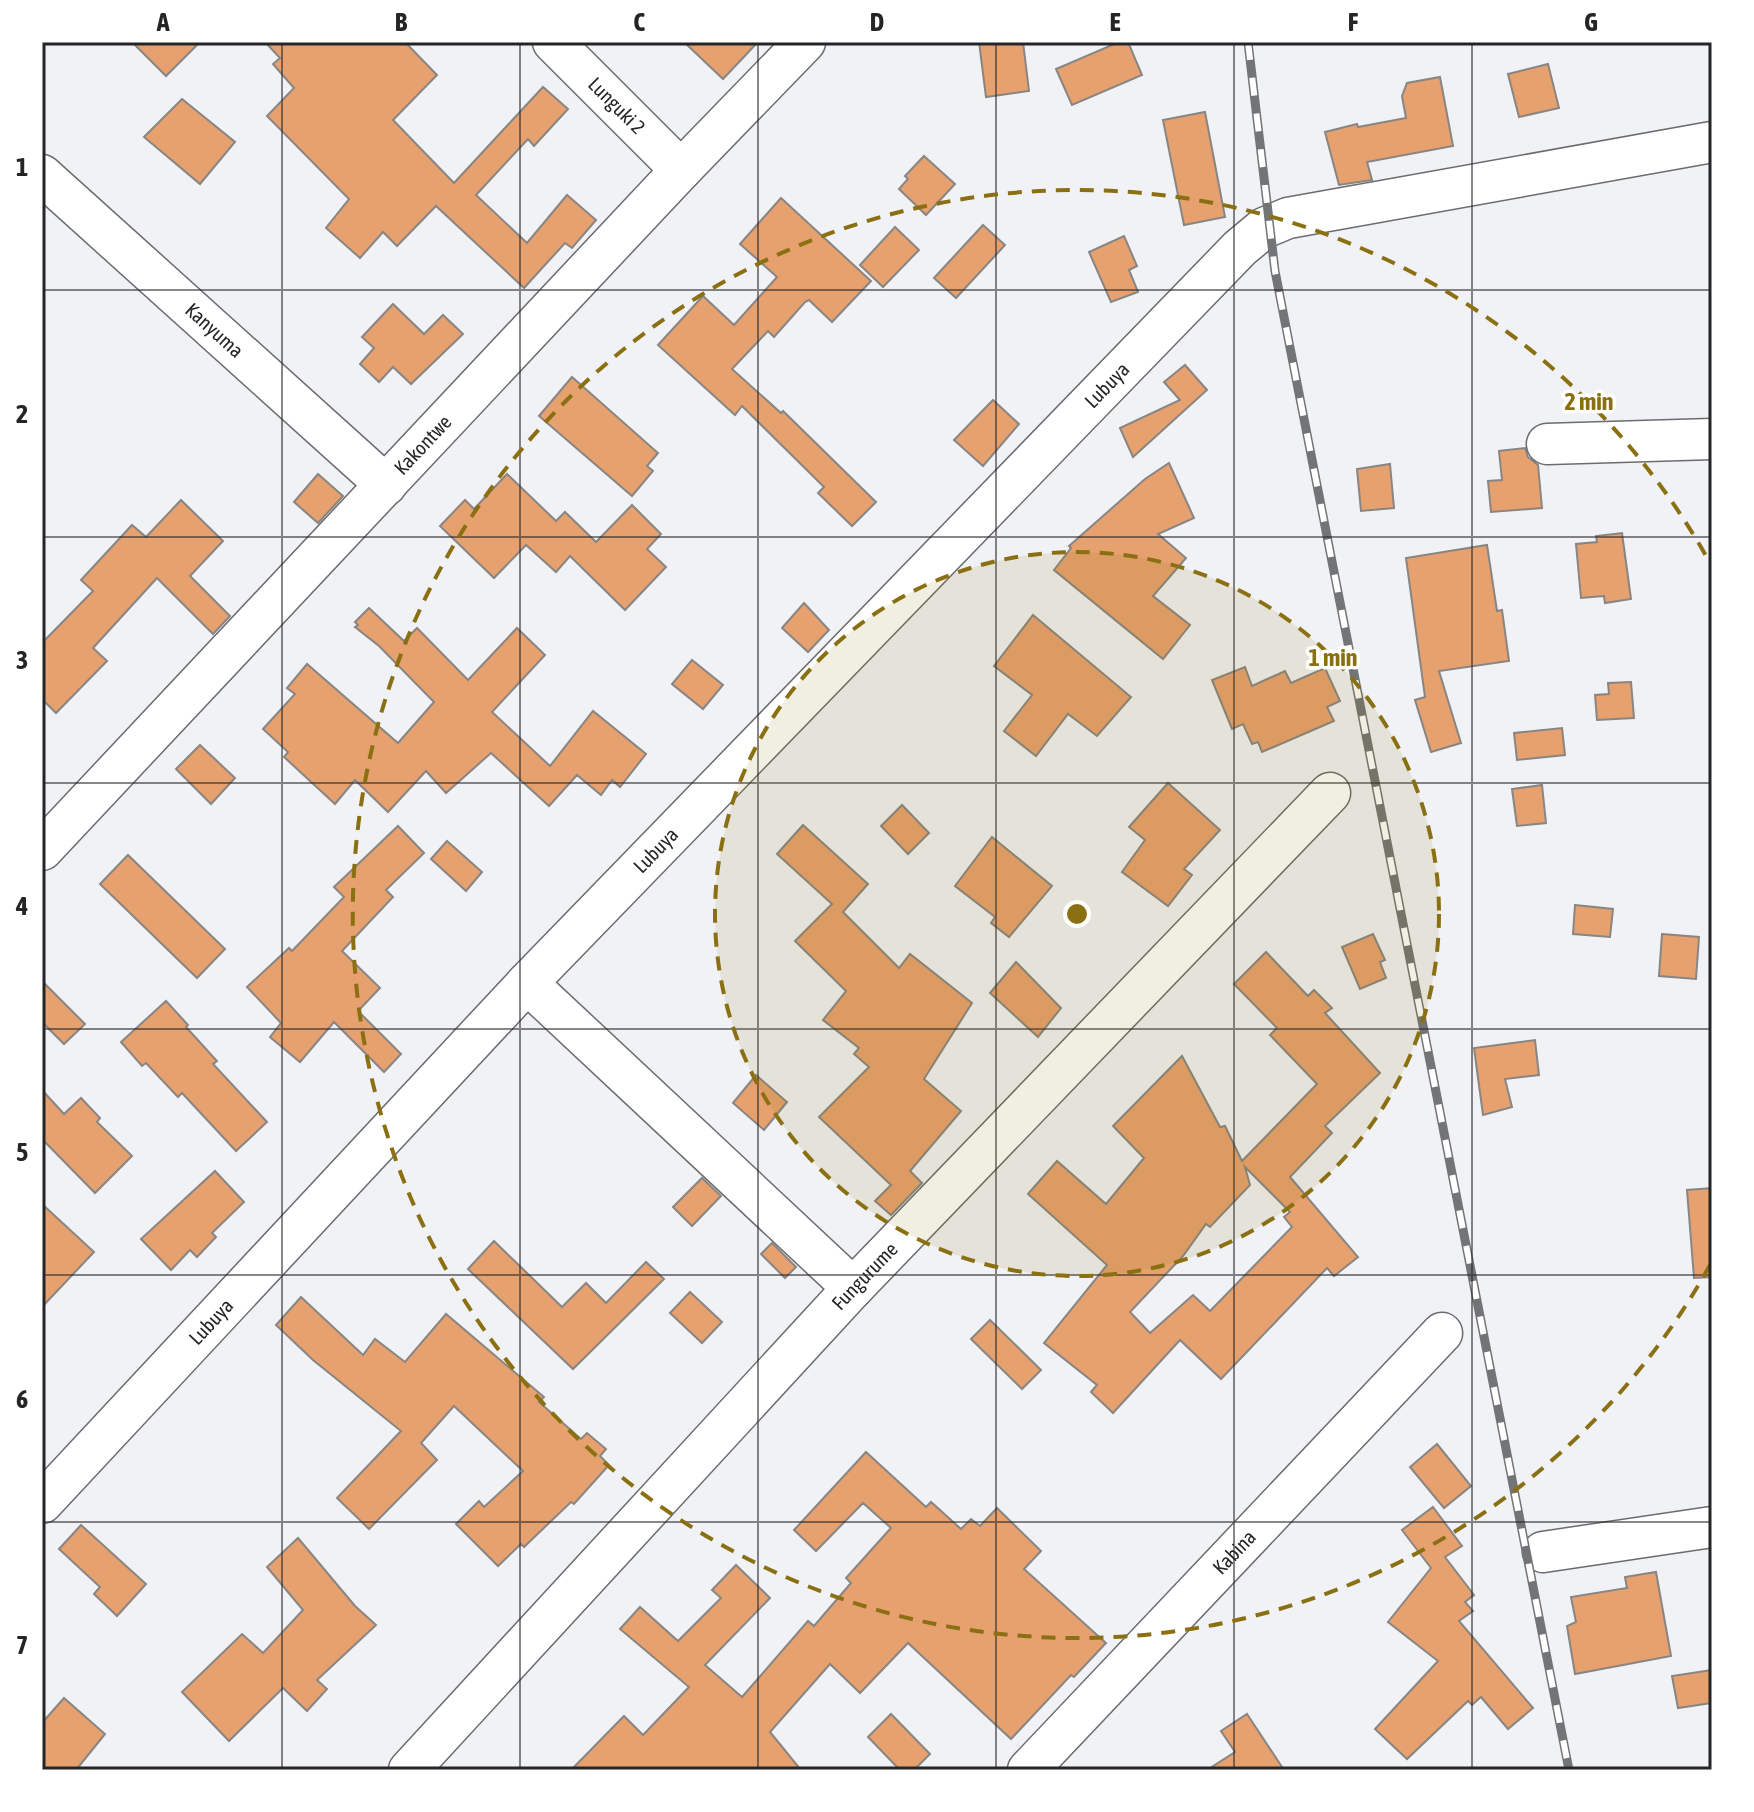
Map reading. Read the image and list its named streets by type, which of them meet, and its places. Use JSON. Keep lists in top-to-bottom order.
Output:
{
  "streets": {
    "street": [
      "Lunguki 2",
      "Kanyuma",
      "Lubuya",
      "Kakontwe",
      "Fungurume",
      "Kabina"
    ]
  },
  "crossings": [
    ["Lunguki 2", "Kakontwe"],
    ["Kanyuma", "Kakontwe"]
  ],
  "grid": {
    "columns": [
      "A",
      "B",
      "C",
      "D",
      "E",
      "F",
      "G"
    ],
    "rows": [
      "1",
      "2",
      "3",
      "4",
      "5",
      "6",
      "7"
    ]
  },
  "rings": ["2 min", "1 min"]
}
